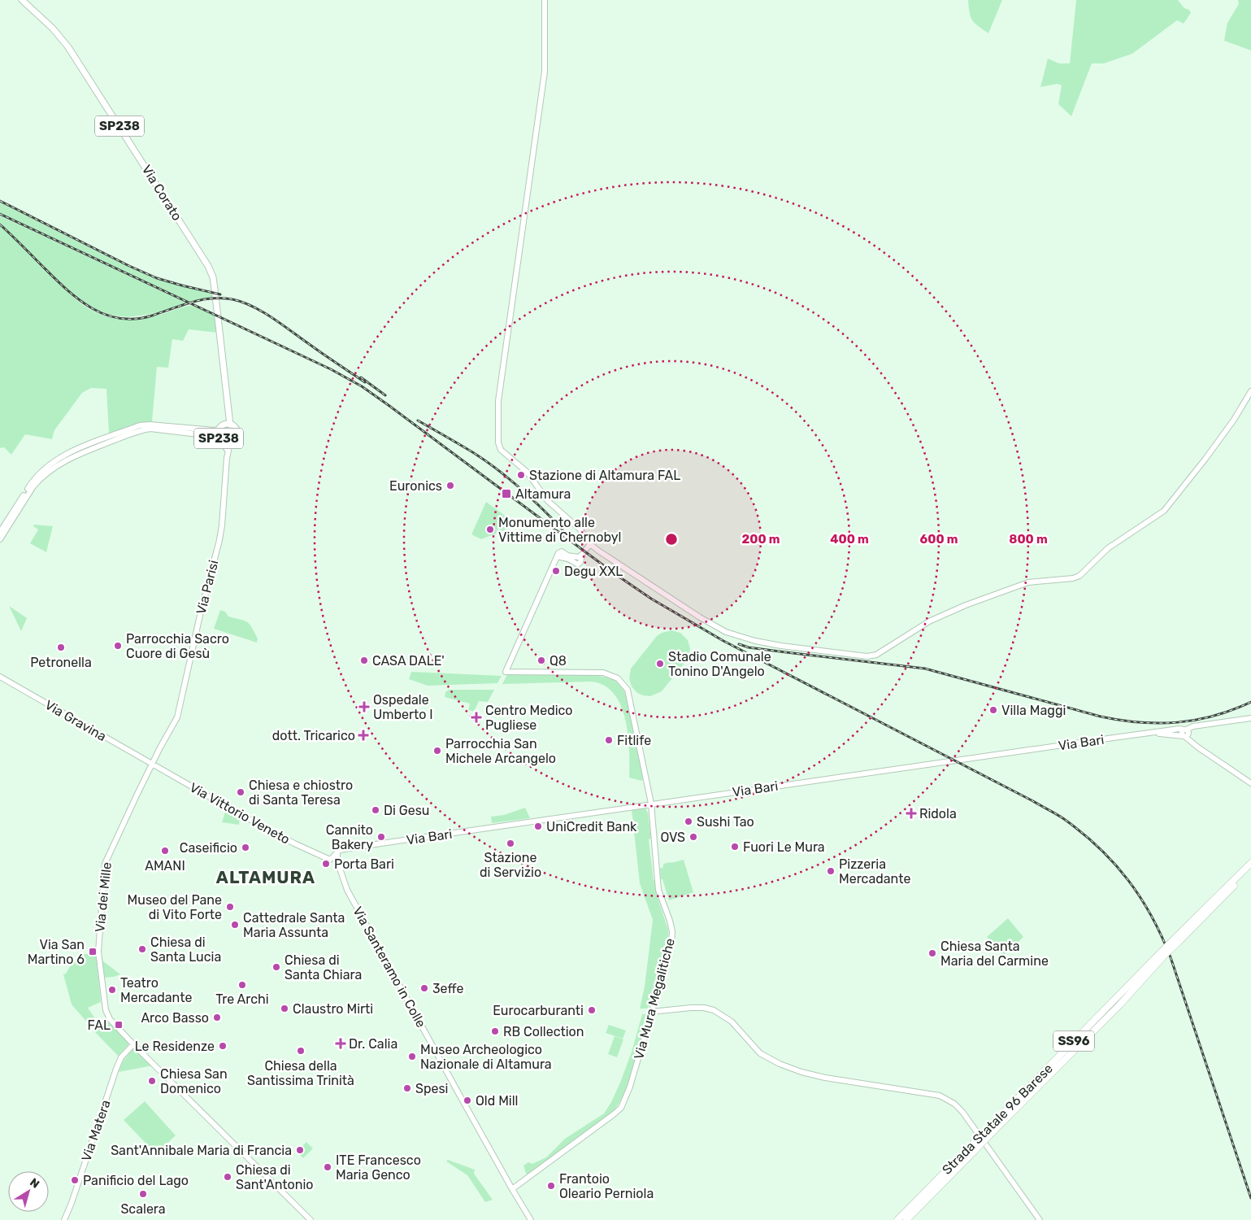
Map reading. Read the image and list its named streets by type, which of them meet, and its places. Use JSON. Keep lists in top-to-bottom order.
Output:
{
  "streets": {
    "highway": ["SS96", "Strada Statale 96 Barese"],
    "main road": [
      "SP238",
      "Via Corato",
      "Via Parisi",
      "Via Gravina",
      "Via Bari",
      "Via Vittorio Veneto",
      "Via dei Mille",
      "Via Santeramo in Colle",
      "Via Mura Megalitiche",
      "Via Matera"
    ]
  },
  "crossings": [
    ["SP238", "Via Corato"],
    ["SP238", "Via Parisi"],
    ["Via Corato", "Via Parisi"],
    ["Via Parisi", "Via Gravina"],
    ["Via Parisi", "Via Vittorio Veneto"],
    ["Via Parisi", "Via dei Mille"],
    ["Via Gravina", "Via Vittorio Veneto"],
    ["Via Gravina", "Via dei Mille"],
    ["Via Bari", "Via Vittorio Veneto"],
    ["Via Bari", "Via Santeramo in Colle"],
    ["Via Bari", "Via Mura Megalitiche"],
    ["Via Vittorio Veneto", "Via dei Mille"],
    ["Via Vittorio Veneto", "Via Santeramo in Colle"],
    ["Via dei Mille", "Via Matera"],
    ["Via Santeramo in Colle", "Via Mura Megalitiche"]
  ],
  "districts": ["ALTAMURA"],
  "places": {
    "other": [
      "Stazione di Altamura FAL",
      "Euronics",
      "Monumento alle Vittime di Chernobyl",
      "Degu XXL",
      "Parrocchia Sacro Cuore di Gesù",
      "Petronella",
      "CASA DALE'",
      "Q8",
      "Stadio Comunale Tonino D'Angelo",
      "Villa Maggi",
      "Fitlife",
      "Parrocchia San Michele Arcangelo",
      "Chiesa e chiostro di Santa Teresa",
      "Di Gesu",
      "Sushi Tao",
      "UniCredit Bank",
      "Cannito Bakery",
      "OVS",
      "Stazione di Servizio",
      "Fuori Le Mura",
      "Caseificio",
      "AMANI",
      "Porta Bari",
      "Pizzeria Mercadante",
      "Museo del Pane di Vito Forte",
      "Cattedrale Santa Maria Assunta",
      "Chiesa di Santa Lucia",
      "Chiesa Santa Maria del Carmine",
      "Chiesa di Santa Chiara",
      "Tre Archi",
      "3effe",
      "Teatro Mercadante",
      "Claustro Mirti",
      "Eurocarburanti",
      "Arco Basso",
      "RB Collection",
      "Le Residenze",
      "Chiesa della Santissima Trinità",
      "Museo Archeologico Nazionale di Altamura",
      "Chiesa San Domenico",
      "Spesi",
      "Old Mill",
      "Sant'Annibale Maria di Francia",
      "ITE Francesco Maria Genco",
      "Chiesa di Sant'Antonio",
      "Panificio del Lago",
      "Frantoio Oleario Perniola",
      "Scalera"
    ],
    "transit": ["Altamura", "Via San Martino 6", "FAL"],
    "health": [
      "Ospedale Umberto I",
      "Centro Medico Pugliese",
      "dott. Tricarico",
      "Ridola",
      "Dr. Calia"
    ]
  },
  "north": "top right",
  "rings": [
    "200 m",
    "400 m",
    "600 m",
    "800 m"
  ]
}
